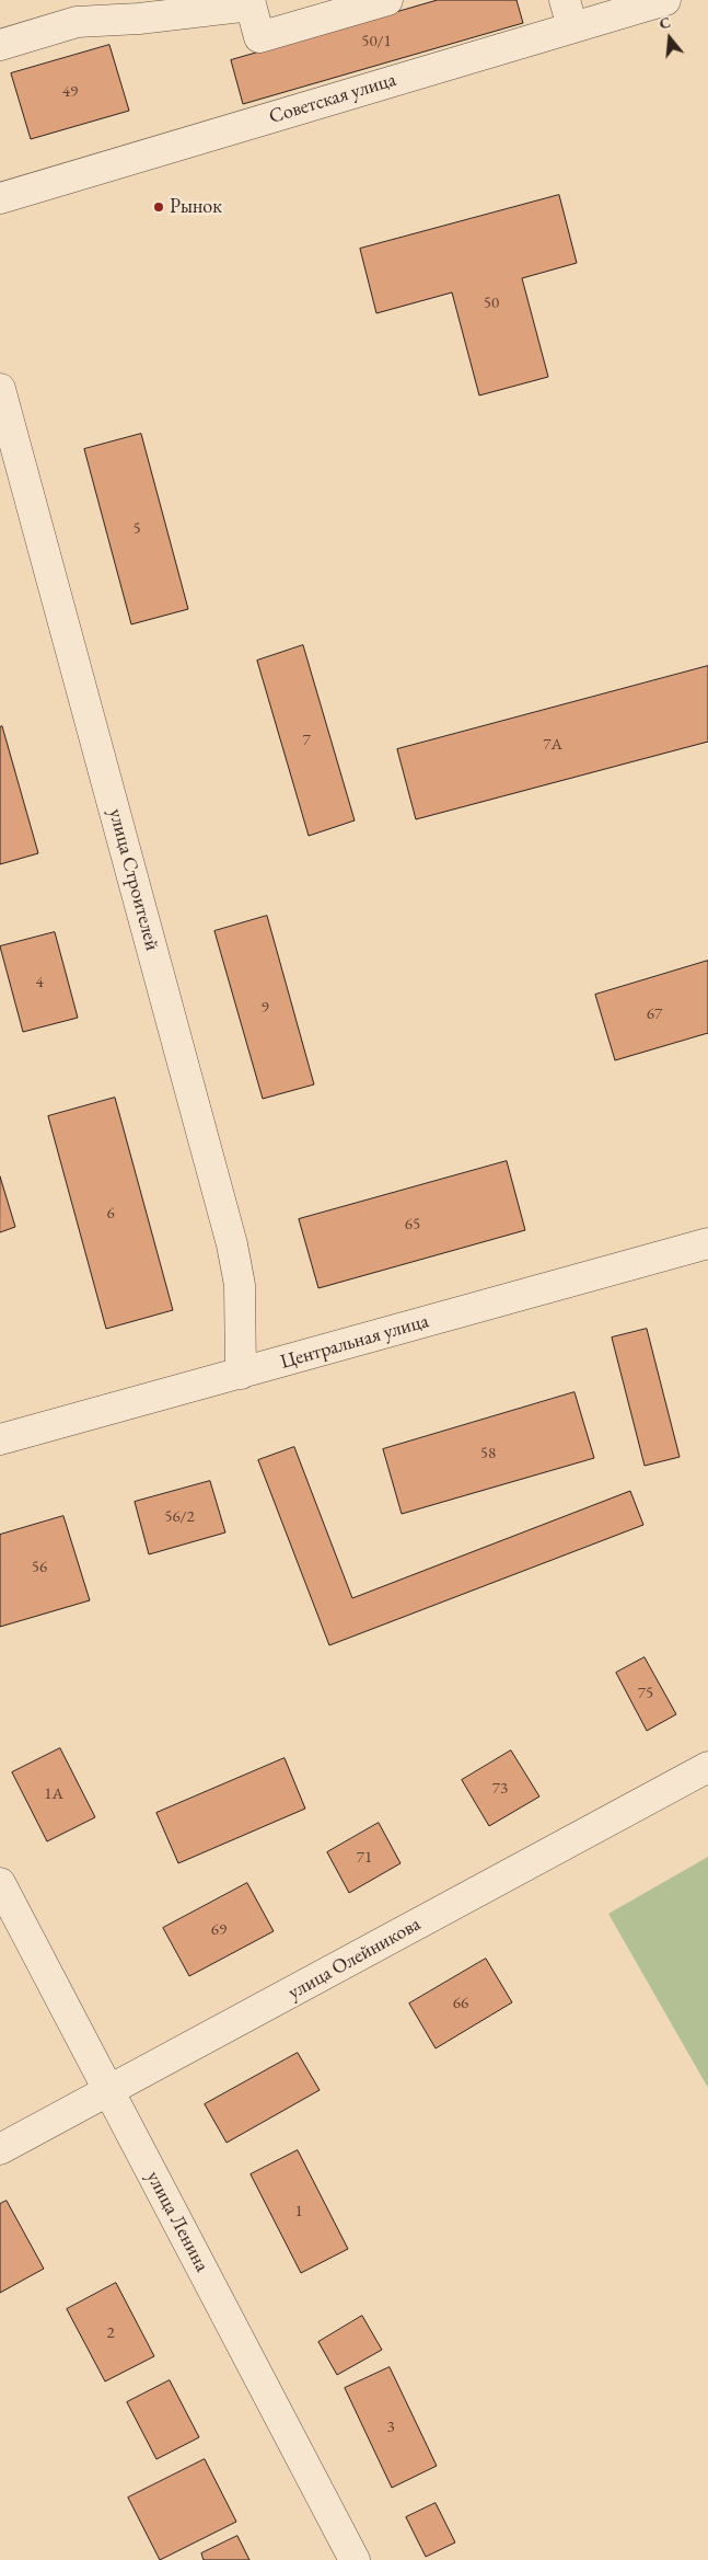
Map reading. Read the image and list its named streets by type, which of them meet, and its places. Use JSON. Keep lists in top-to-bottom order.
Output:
{
  "streets": {
    "street": [
      "Советская улица",
      "улица Строителей",
      "Центральная улица",
      "улица Олейникова",
      "улица Ленина"
    ]
  },
  "crossings": [
    ["улица Строителей", "Центральная улица"],
    ["улица Олейникова", "улица Ленина"]
  ],
  "places": ["Рынок"],
  "house_numbers": [
    "50/1",
    "49",
    "50",
    "5",
    "7",
    "7А",
    "4",
    "9",
    "67",
    "6",
    "65",
    "58",
    "56/2",
    "56",
    "75",
    "73",
    "1А",
    "71",
    "69",
    "66",
    "1",
    "2",
    "3"
  ],
  "north": "top"
}
